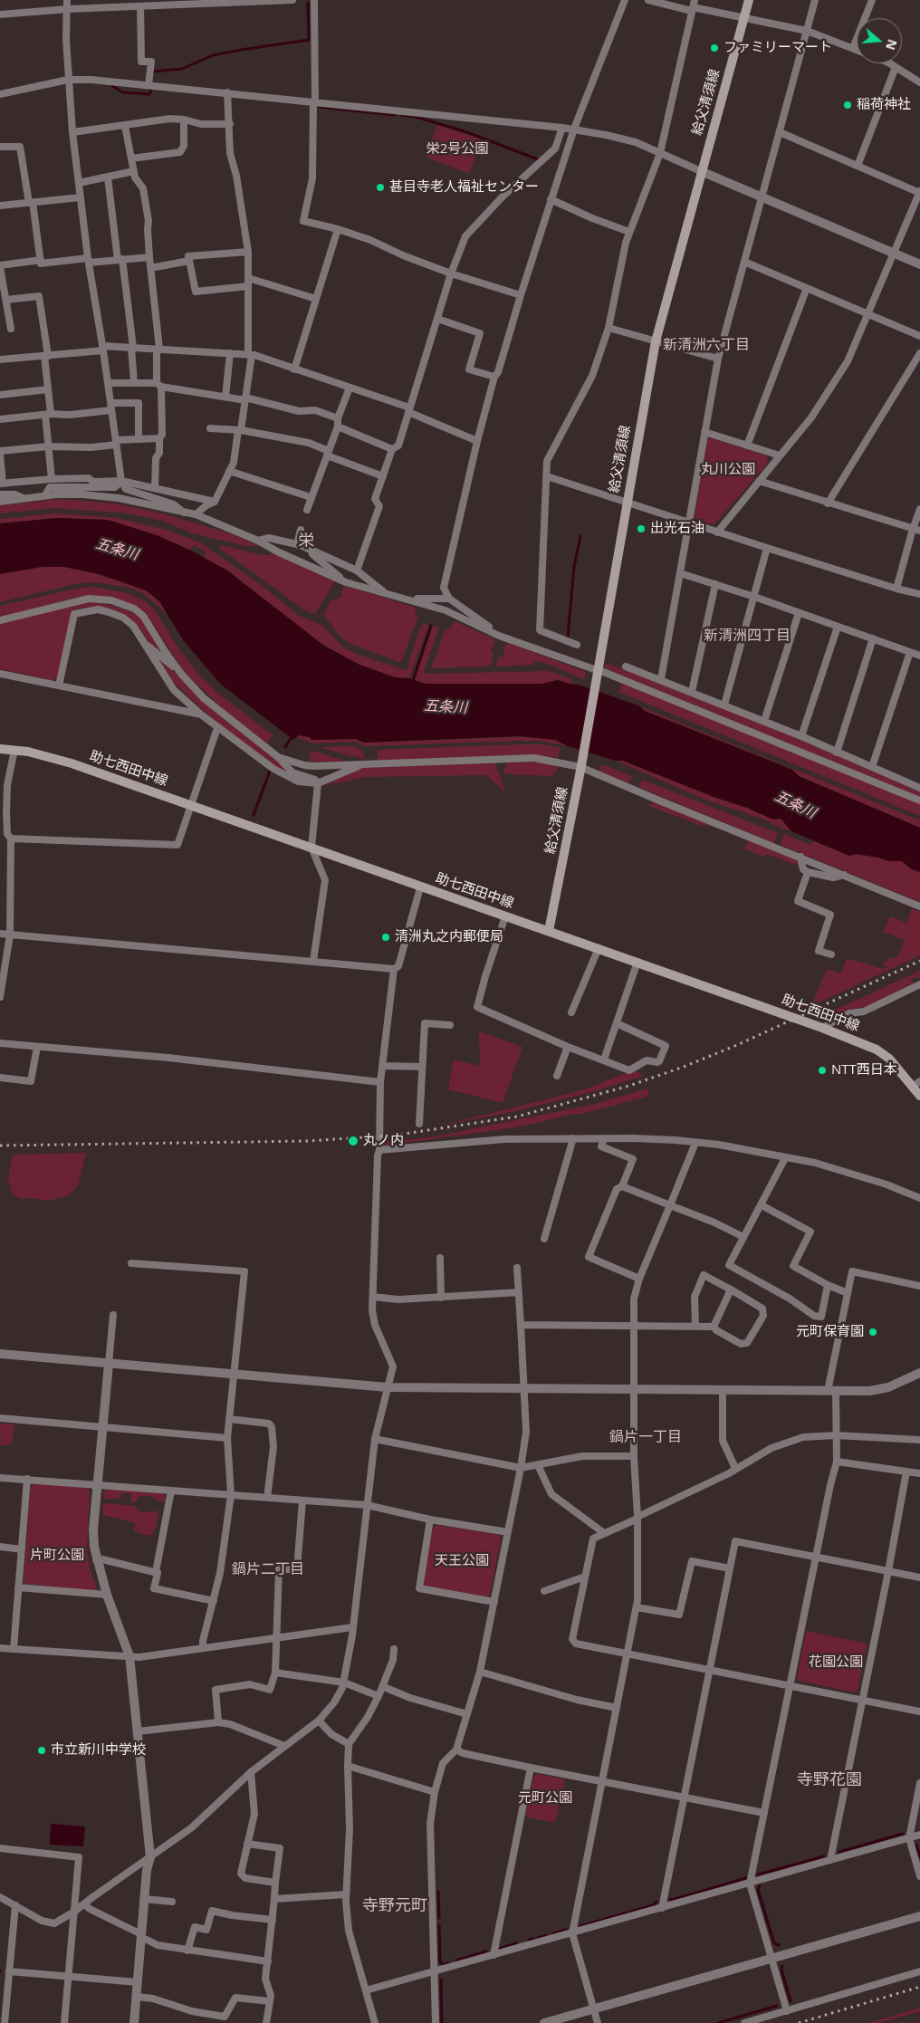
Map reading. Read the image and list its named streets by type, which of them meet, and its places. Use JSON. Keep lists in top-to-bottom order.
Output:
{
  "streets": {
    "main road": ["給父清須線", "助七西田中線"]
  },
  "crossings": [
    ["給父清須線", "助七西田中線"]
  ],
  "districts": [
    "新清洲六丁目",
    "栄",
    "新清洲四丁目",
    "鍋片一丁目",
    "鍋片二丁目",
    "寺野花園",
    "寺野元町"
  ],
  "water": ["五条川"],
  "parks": [
    "栄2号公園",
    "丸川公園",
    "片町公園",
    "天王公園",
    "花園公園",
    "元町公園"
  ],
  "places": [
    "ファミリーマート",
    "稲荷神社",
    "甚目寺老人福祉センター",
    "出光石油",
    "清洲丸之内郵便局",
    "NTT西日本",
    "丸ノ内",
    "元町保育園",
    "市立新川中学校"
  ],
  "north": "right"
}
